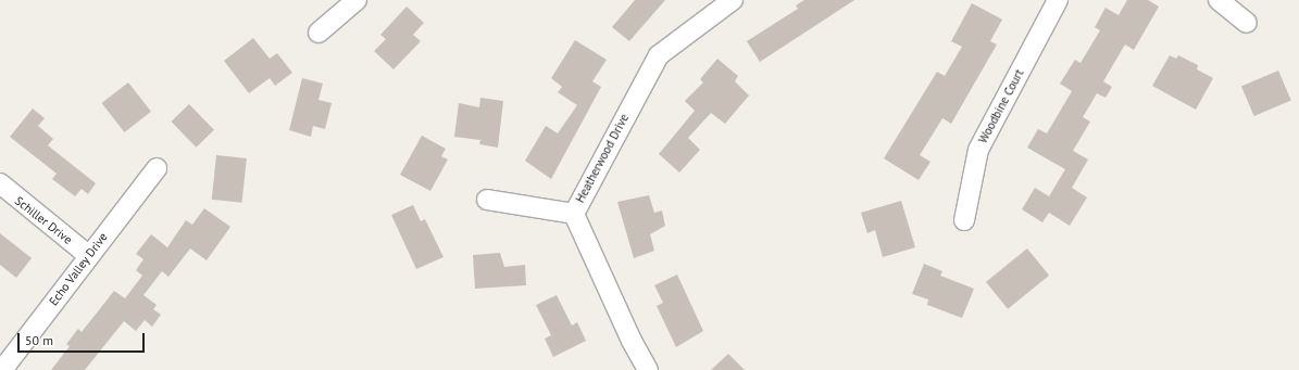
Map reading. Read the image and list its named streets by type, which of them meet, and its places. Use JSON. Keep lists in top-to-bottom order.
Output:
{
  "streets": {
    "street": [
      "Woodbine Court",
      "Heatherwood Drive",
      "Schiller Drive",
      "Echo Valley Drive"
    ]
  },
  "crossings": [
    ["Schiller Drive", "Echo Valley Drive"]
  ],
  "scale_bar": "50 m"
}
